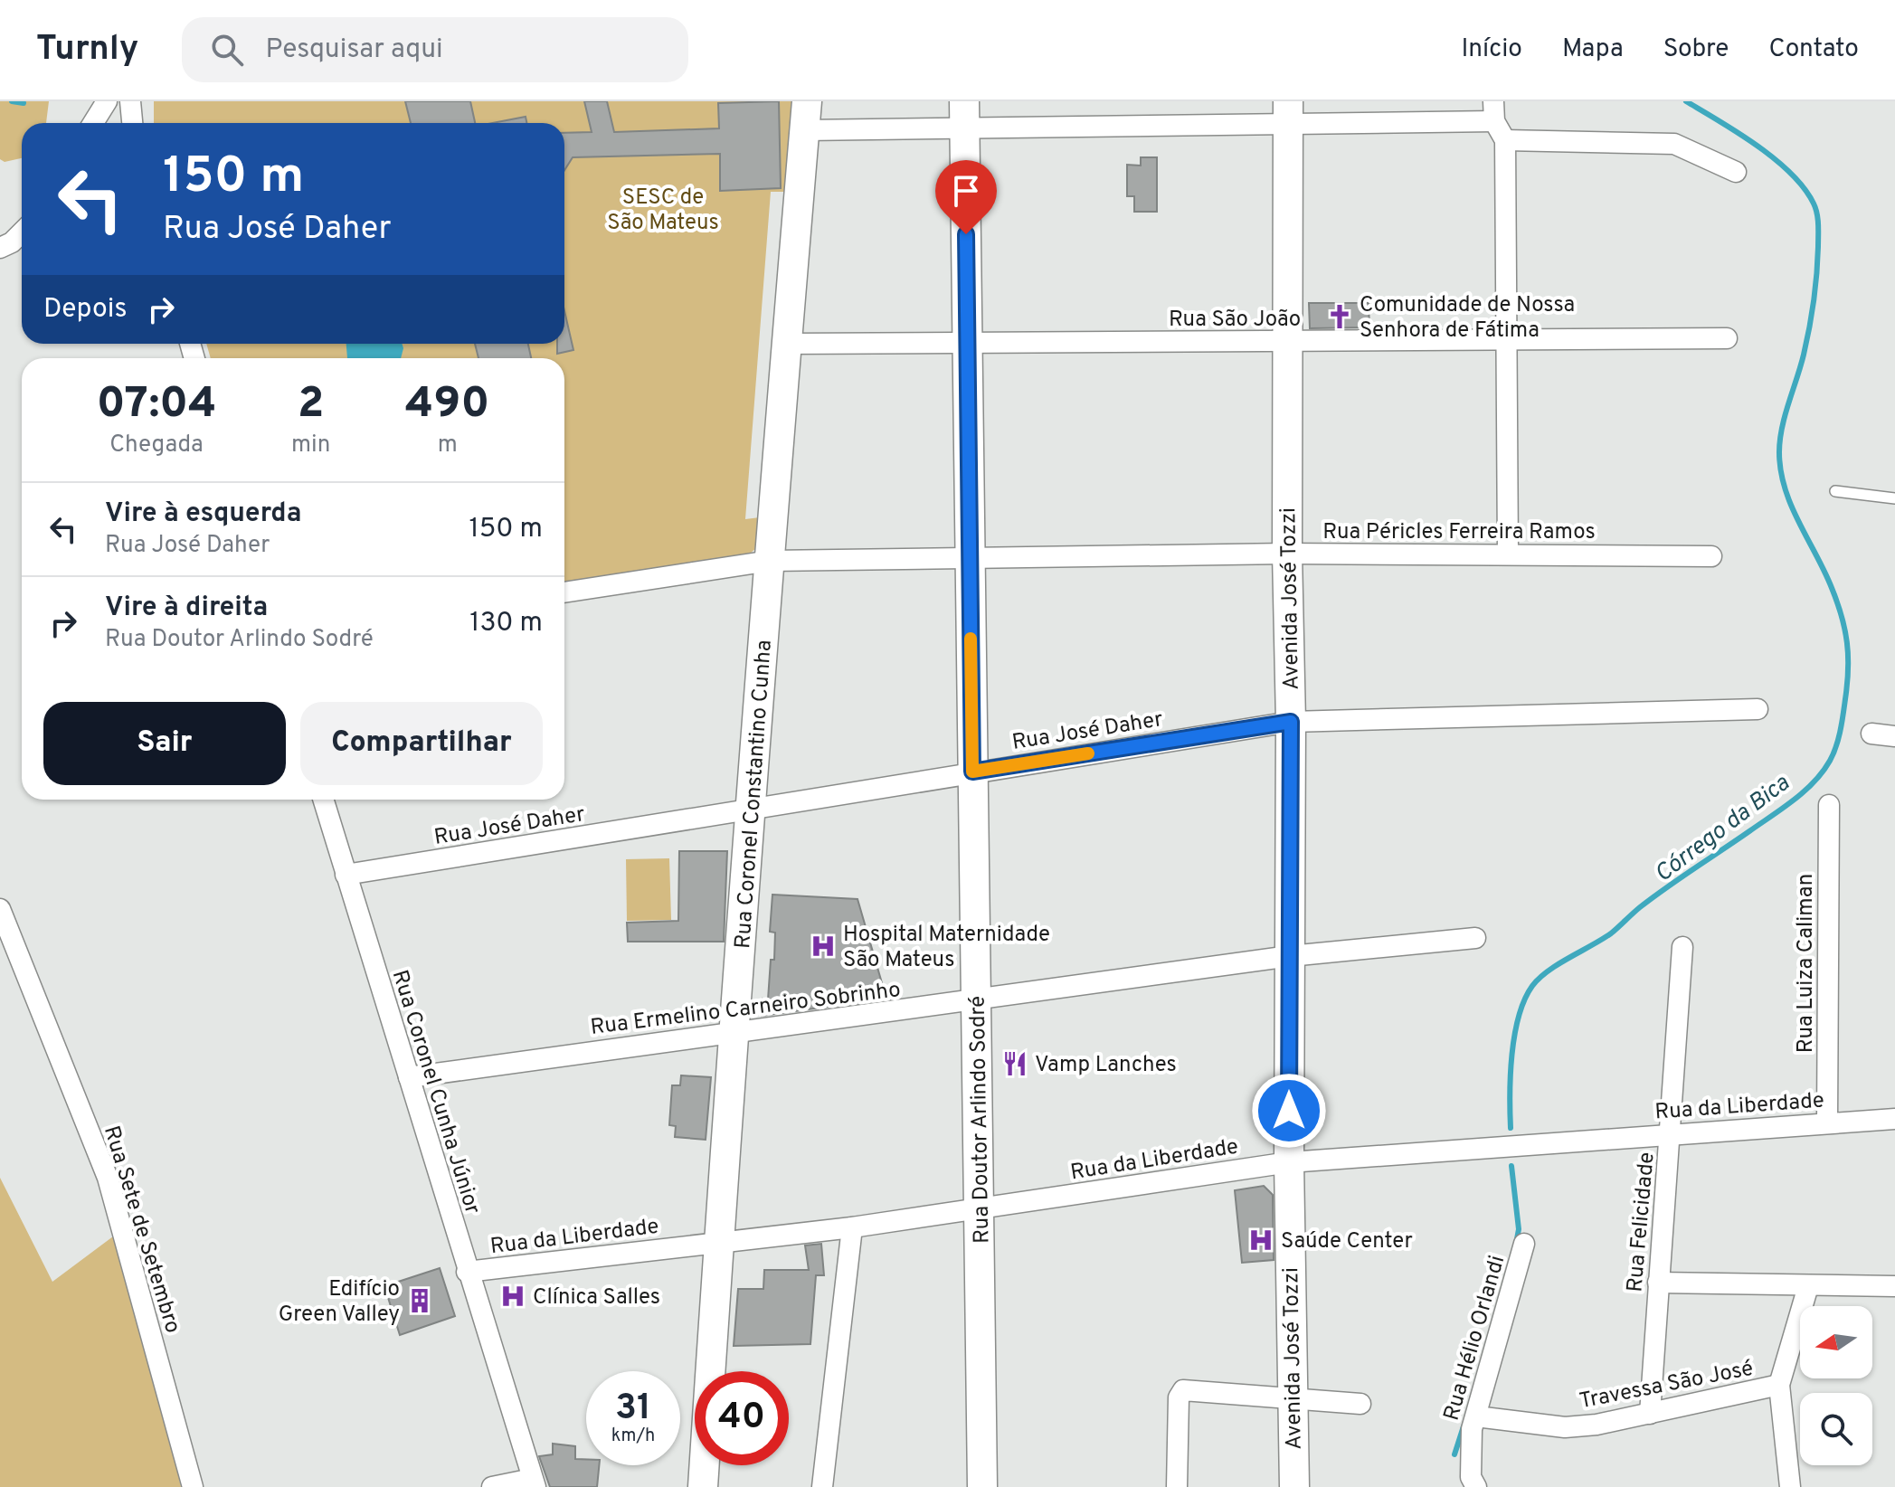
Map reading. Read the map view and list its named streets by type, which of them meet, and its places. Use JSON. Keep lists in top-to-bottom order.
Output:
{
  "streets": {
    "street": [
      "Rua São João",
      "Rua Péricles Ferreira Ramos",
      "Avenida José Tozzi",
      "Rua José Daher",
      "Rua Coronel Constantino Cunha",
      "Rua Luiza Caliman",
      "Rua Ermelino Carneiro Sobrinho",
      "Rua Coronel Cunha Júnior",
      "Rua da Liberdade",
      "Rua Doutor Arlindo Sodré",
      "Rua Felicidade",
      "Rua Sete de Setembro",
      "Rua Hélio Orlandi",
      "Travessa São José"
    ]
  },
  "crossings": [
    ["Rua São João", "Avenida José Tozzi"],
    ["Rua São João", "Rua Coronel Constantino Cunha"],
    ["Rua São João", "Rua Doutor Arlindo Sodré"],
    ["Rua Péricles Ferreira Ramos", "Avenida José Tozzi"],
    ["Rua Péricles Ferreira Ramos", "Rua Coronel Constantino Cunha"],
    ["Rua Péricles Ferreira Ramos", "Rua Doutor Arlindo Sodré"],
    ["Avenida José Tozzi", "Rua José Daher"],
    ["Avenida José Tozzi", "Rua Ermelino Carneiro Sobrinho"],
    ["Avenida José Tozzi", "Rua da Liberdade"],
    ["Rua José Daher", "Rua Coronel Constantino Cunha"],
    ["Rua José Daher", "Rua Coronel Cunha Júnior"],
    ["Rua José Daher", "Rua Doutor Arlindo Sodré"],
    ["Rua Coronel Constantino Cunha", "Rua Ermelino Carneiro Sobrinho"],
    ["Rua Coronel Constantino Cunha", "Rua da Liberdade"],
    ["Rua Luiza Caliman", "Rua da Liberdade"],
    ["Rua Ermelino Carneiro Sobrinho", "Rua Coronel Cunha Júnior"],
    ["Rua Ermelino Carneiro Sobrinho", "Rua Doutor Arlindo Sodré"],
    ["Rua Coronel Cunha Júnior", "Rua da Liberdade"],
    ["Rua da Liberdade", "Rua Doutor Arlindo Sodré"],
    ["Rua da Liberdade", "Rua Felicidade"],
    ["Rua Felicidade", "Travessa São José"],
    ["Rua Hélio Orlandi", "Travessa São José"]
  ],
  "water": ["Córrego da Bica"],
  "parks": ["SESC de São Mateus"],
  "places": {
    "church": ["Comunidade de Nossa Senhora de Fátima"],
    "hospital": ["Hospital Maternidade São Mateus", "Saúde Center", "Clínica Salles"],
    "restaurant": ["Vamp Lanches"],
    "building": ["Edifício Green Valley"]
  },
  "north": "left",
  "page": {
    "header": "Turnly",
    "search": "Pesquisar aqui",
    "nav": [
      "Início",
      "Mapa",
      "Sobre",
      "Contato"
    ],
    "turn": ["150 m", "Rua José Daher"],
    "then": "Depois",
    "eta": [
      "07:04",
      "Chegada",
      "2",
      "min",
      "490",
      "m"
    ],
    "list": [
      {
        "name": "Vire à esquerda",
        "note": "Rua José Daher",
        "value": "150 m"
      },
      {
        "name": "Vire à direita",
        "note": "Rua Doutor Arlindo Sodré",
        "value": "130 m"
      }
    ],
    "buttons": ["Sair", "Compartilhar"],
    "speed": "31 km/h",
    "limit": "40"
  }
}
